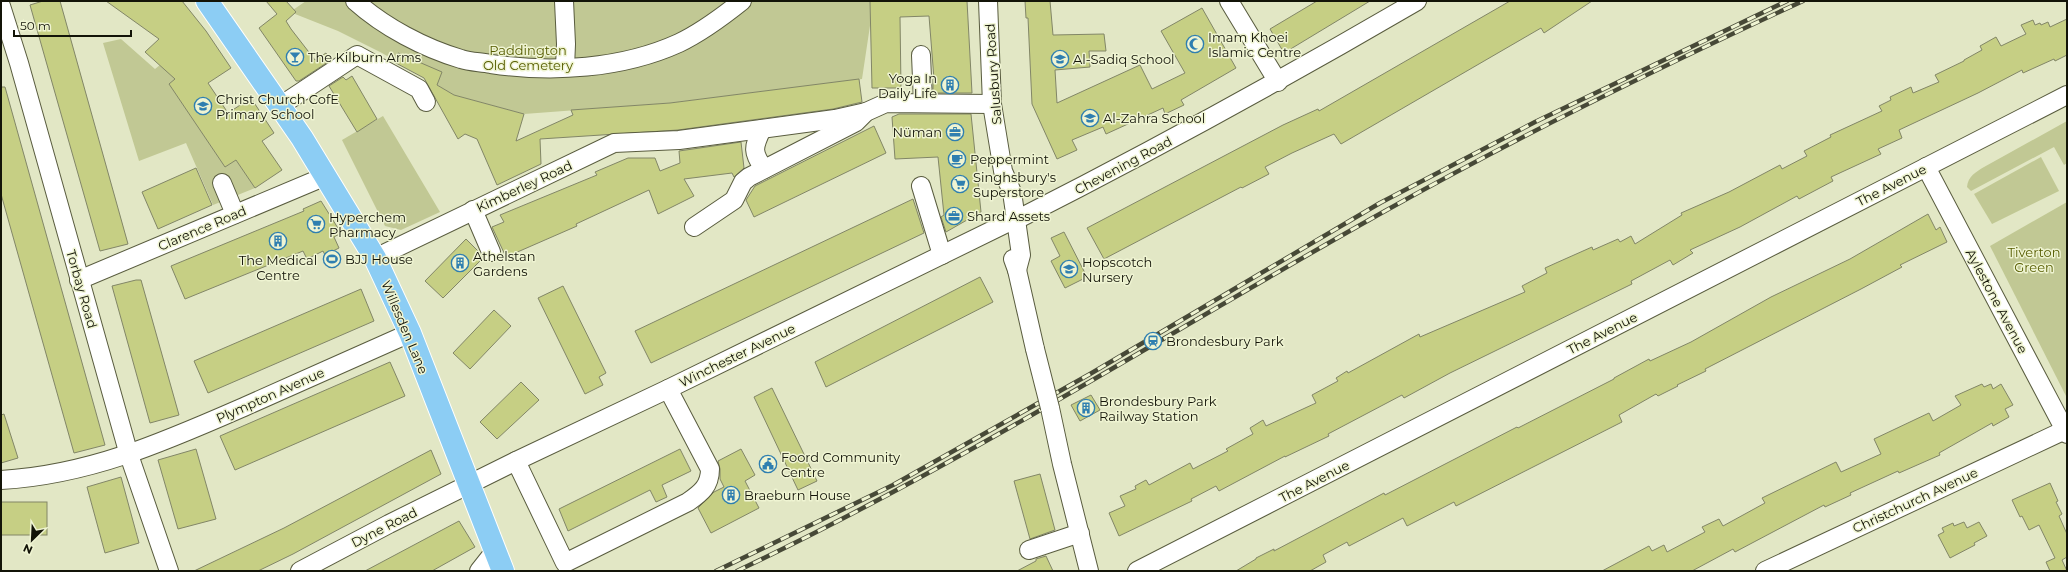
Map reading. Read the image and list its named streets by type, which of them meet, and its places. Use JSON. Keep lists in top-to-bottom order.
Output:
{
  "streets": {
    "main road": ["Willesden Lane"],
    "street": [
      "Salusbury Road",
      "Chevening Road",
      "The Avenue",
      "Kimberley Road",
      "Clarence Road",
      "Torbay Road",
      "Aylestone Avenue",
      "Winchester Avenue",
      "Plympton Avenue",
      "Christchurch Avenue",
      "Dyne Road"
    ]
  },
  "crossings": [
    ["Salusbury Road", "Chevening Road"],
    ["Salusbury Road", "Winchester Avenue"],
    ["Chevening Road", "Winchester Avenue"],
    ["The Avenue", "Aylestone Avenue"],
    ["Kimberley Road", "Willesden Lane"],
    ["Clarence Road", "Torbay Road"],
    ["Clarence Road", "Willesden Lane"],
    ["Torbay Road", "Plympton Avenue"],
    ["Aylestone Avenue", "Christchurch Avenue"],
    ["Willesden Lane", "Winchester Avenue"],
    ["Willesden Lane", "Plympton Avenue"],
    ["Willesden Lane", "Dyne Road"],
    ["Winchester Avenue", "Dyne Road"]
  ],
  "parks": ["Paddington Old Cemetery", "Tiverton Green"],
  "places": {
    "mosque": ["Imam Khoei Islamic Centre"],
    "bar": ["The Kilburn Arms"],
    "school or university": [
      "Al-Sadiq School",
      "Christ Church CofE Primary School",
      "Al-Zahra School",
      "Hopscotch Nursery"
    ],
    "building": [
      "Yoga In Daily Life",
      "The Medical Centre",
      "Athelstan Gardens",
      "Brondesbury Park Railway Station",
      "Braeburn House"
    ],
    "office": ["Nüman", "Shard Assets"],
    "cafe": ["Peppermint"],
    "supermarket": ["Singhsbury's Superstore", "Hyperchem Pharmacy"],
    "sports": ["BJJ House"],
    "station": ["Brondesbury Park"],
    "public building": ["Foord Community Centre"]
  },
  "scale_bar": "50 m",
  "north": "bottom left"
}
